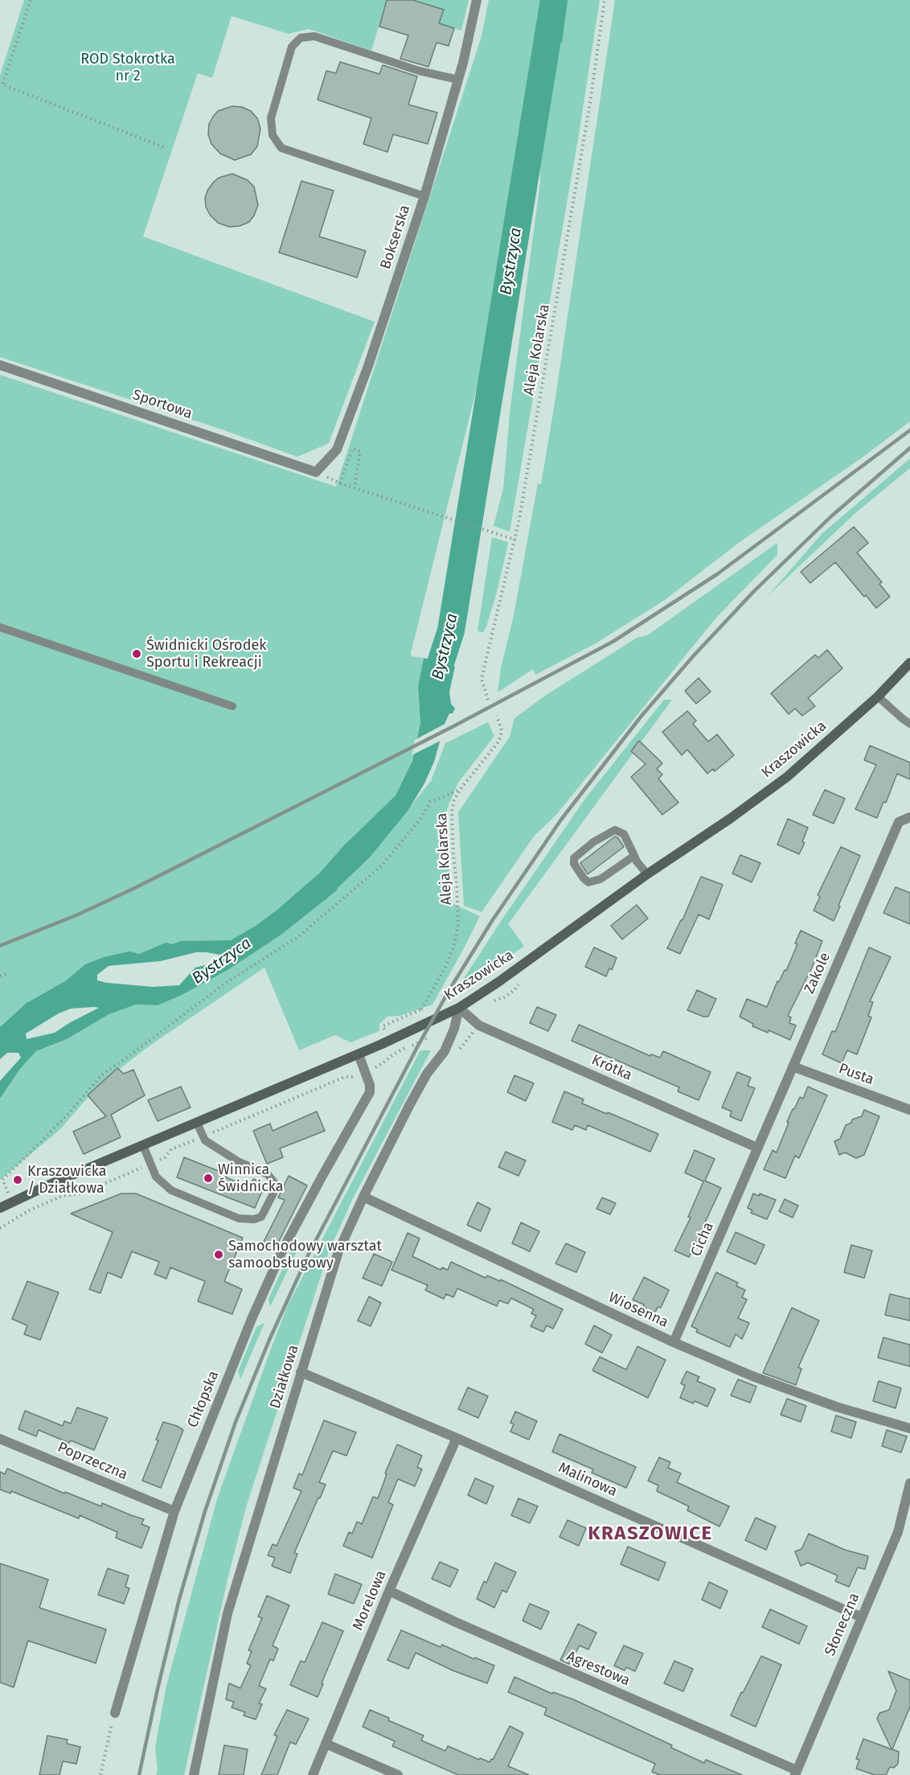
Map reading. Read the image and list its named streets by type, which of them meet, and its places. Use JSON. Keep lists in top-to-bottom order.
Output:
{
  "streets": {
    "street": [
      "Bokserska",
      "Sportowa",
      "Kraszowicka",
      "Zakole",
      "Krótka",
      "Pusta",
      "Cicha",
      "Wiosenna",
      "Działkowa",
      "Chłopska",
      "Poprzeczna",
      "Malinowa",
      "Morelowa",
      "Słoneczna",
      "Agrestowa"
    ],
    "path": ["Aleja Kolarska"]
  },
  "crossings": [
    ["Bokserska", "Sportowa"],
    ["Kraszowicka", "Krótka"],
    ["Kraszowicka", "Działkowa"],
    ["Kraszowicka", "Chłopska"],
    ["Zakole", "Krótka"],
    ["Zakole", "Pusta"],
    ["Zakole", "Cicha"],
    ["Krótka", "Cicha"],
    ["Krótka", "Działkowa"],
    ["Cicha", "Wiosenna"],
    ["Wiosenna", "Działkowa"],
    ["Działkowa", "Malinowa"],
    ["Chłopska", "Poprzeczna"],
    ["Malinowa", "Morelowa"],
    ["Malinowa", "Słoneczna"],
    ["Morelowa", "Agrestowa"],
    ["Słoneczna", "Agrestowa"]
  ],
  "districts": ["KRASZOWICE"],
  "water": ["Bystrzyca"],
  "parks": ["ROD Stokrotka nr 2"],
  "places": [
    "Świdnicki Ośrodek Sportu i Rekreacji",
    "Winnica Świdnicka",
    "Kraszowicka / Działkowa",
    "Samochodowy warsztat samoobsługowy"
  ]
}
